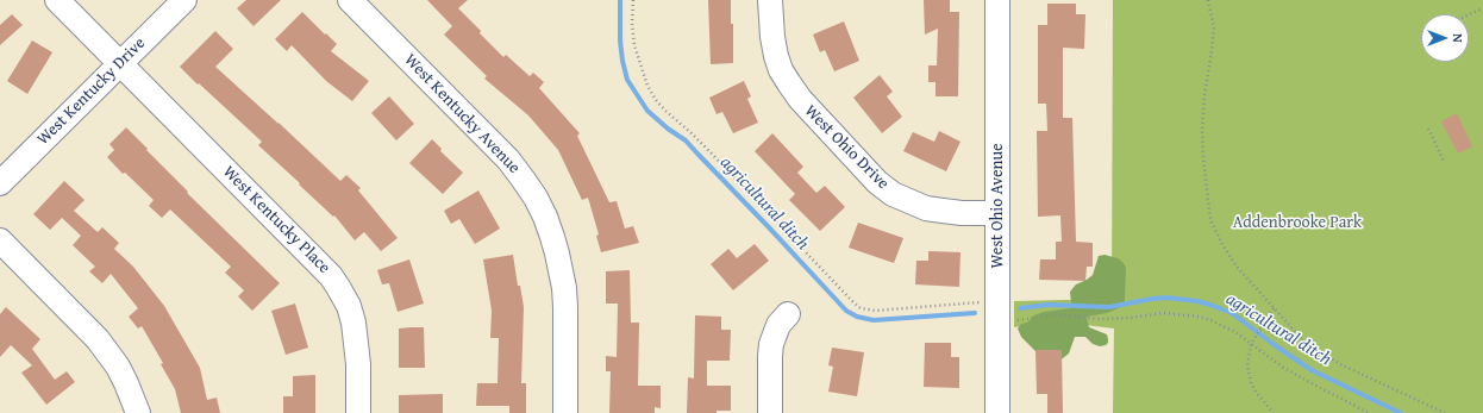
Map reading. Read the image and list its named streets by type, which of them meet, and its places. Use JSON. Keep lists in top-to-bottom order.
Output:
{
  "streets": {
    "street": [
      "West Kentucky Drive",
      "West Kentucky Avenue",
      "West Ohio Drive",
      "West Ohio Avenue",
      "West Kentucky Place"
    ]
  },
  "crossings": [
    ["West Kentucky Drive", "West Kentucky Place"],
    ["West Ohio Drive", "West Ohio Avenue"]
  ],
  "water": ["agricultural ditch"],
  "parks": ["Addenbrooke Park"],
  "north": "right"
}
